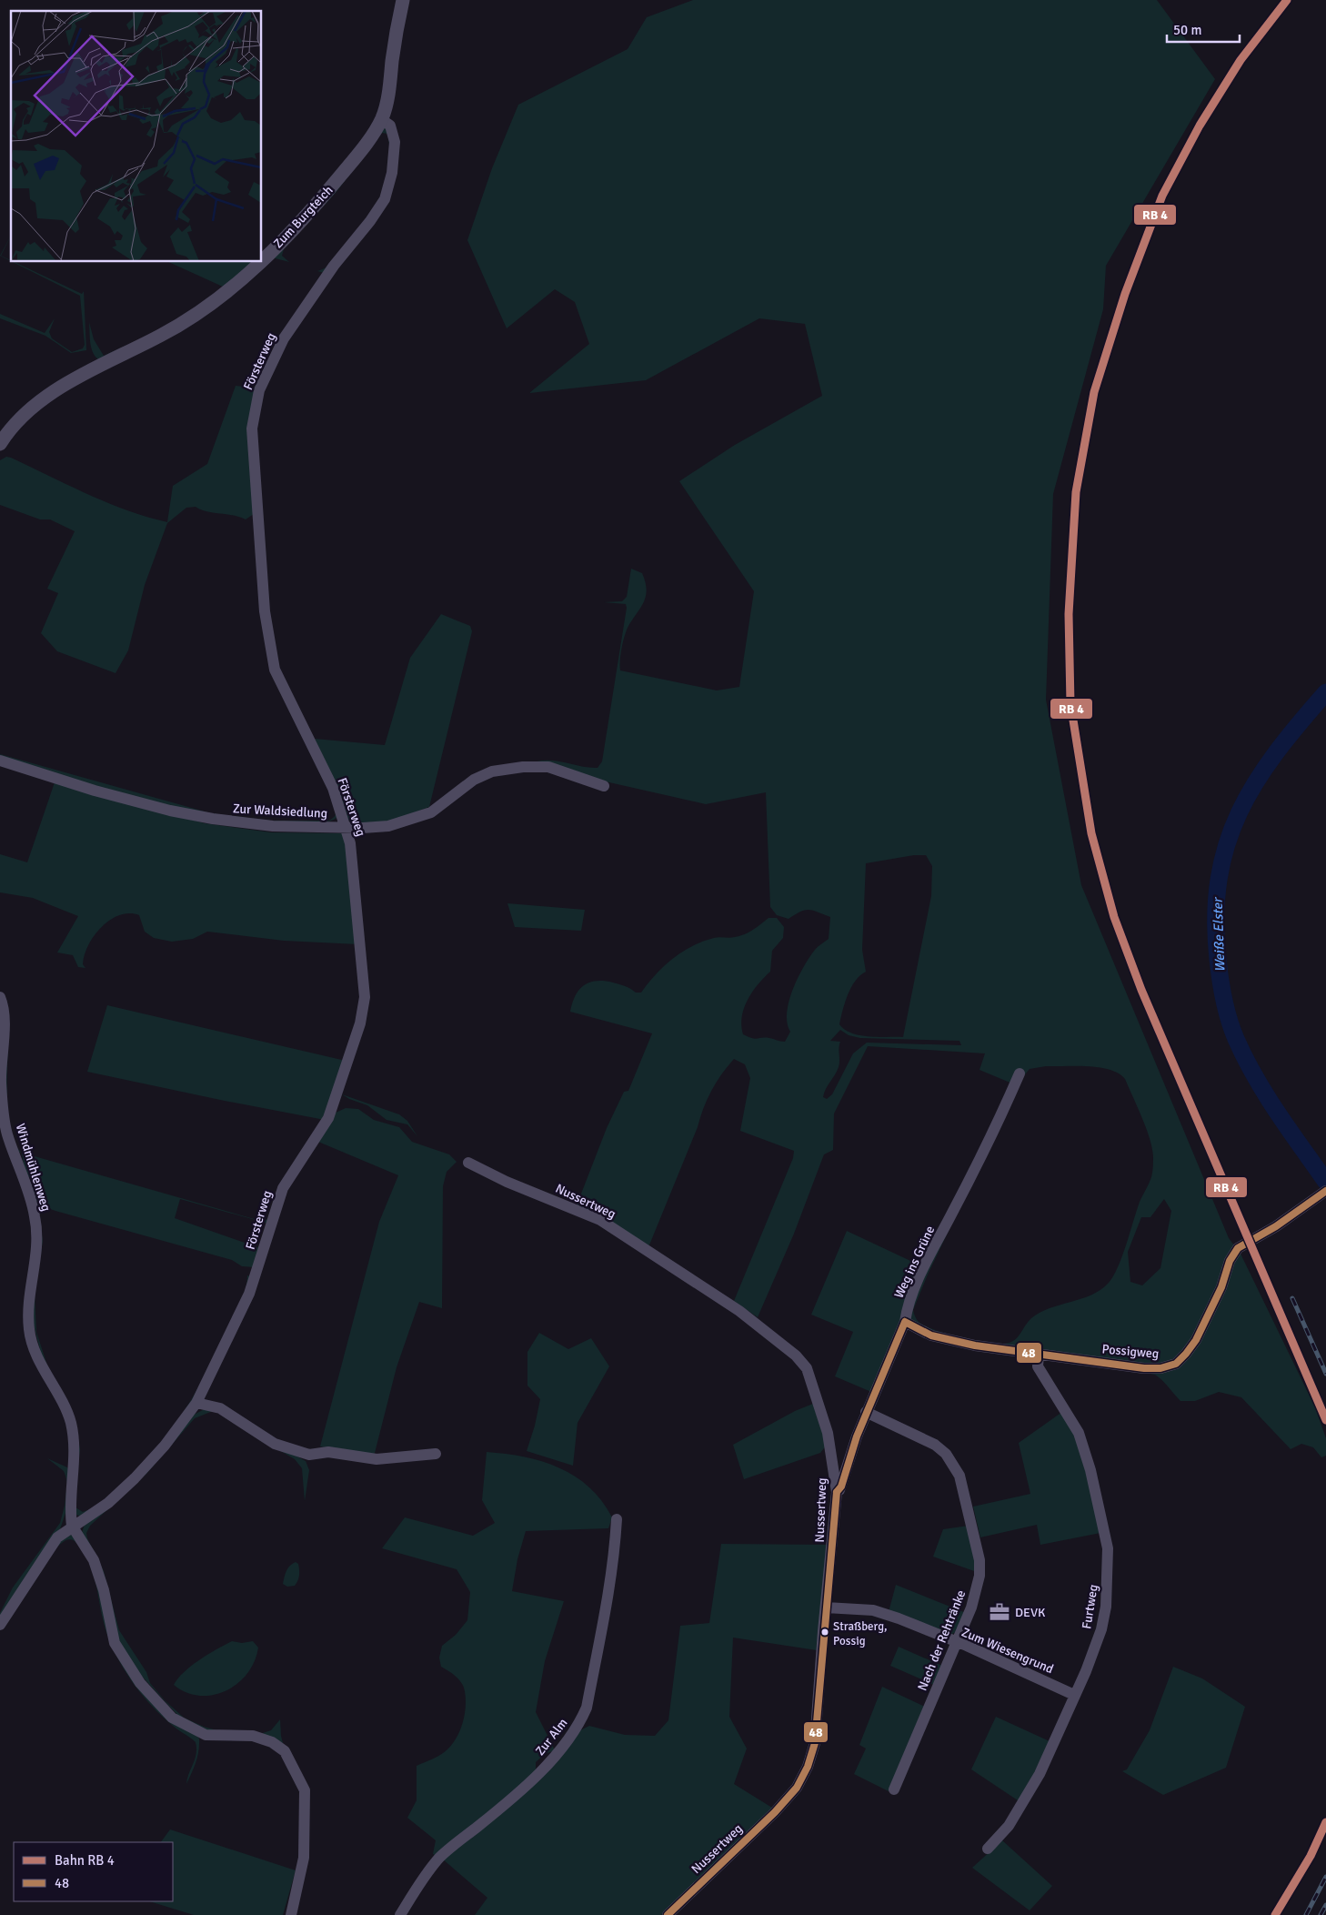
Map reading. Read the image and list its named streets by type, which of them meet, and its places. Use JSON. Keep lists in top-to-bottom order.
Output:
{
  "streets": {
    "street": [
      "Zum Burgteich",
      "Försterweg",
      "Zur Waldsiedlung",
      "Windmühlenweg",
      "Nussertweg",
      "Weg ins Grüne",
      "Possigweg",
      "Furtweg",
      "Nach der Rehtränke",
      "Zum Wiesengrund",
      "Zur Alm"
    ]
  },
  "crossings": [
    ["Zum Burgteich", "Försterweg"],
    ["Försterweg", "Zur Waldsiedlung"],
    ["Försterweg", "Windmühlenweg"],
    ["Nussertweg", "Weg ins Grüne"],
    ["Nussertweg", "Zum Wiesengrund"],
    ["Weg ins Grüne", "Possigweg"],
    ["Weg ins Grüne", "Nach der Rehtränke"],
    ["Possigweg", "Furtweg"],
    ["Furtweg", "Zum Wiesengrund"],
    ["Nach der Rehtränke", "Zum Wiesengrund"]
  ],
  "water": ["Weiße Elster"],
  "places": {
    "office": ["DEVK"],
    "other": ["Straßberg, Possig"]
  },
  "lines": ["transit line 48"],
  "legend": ["Bahn RB 4", "48"],
  "scale_bar": "50 m"
}
